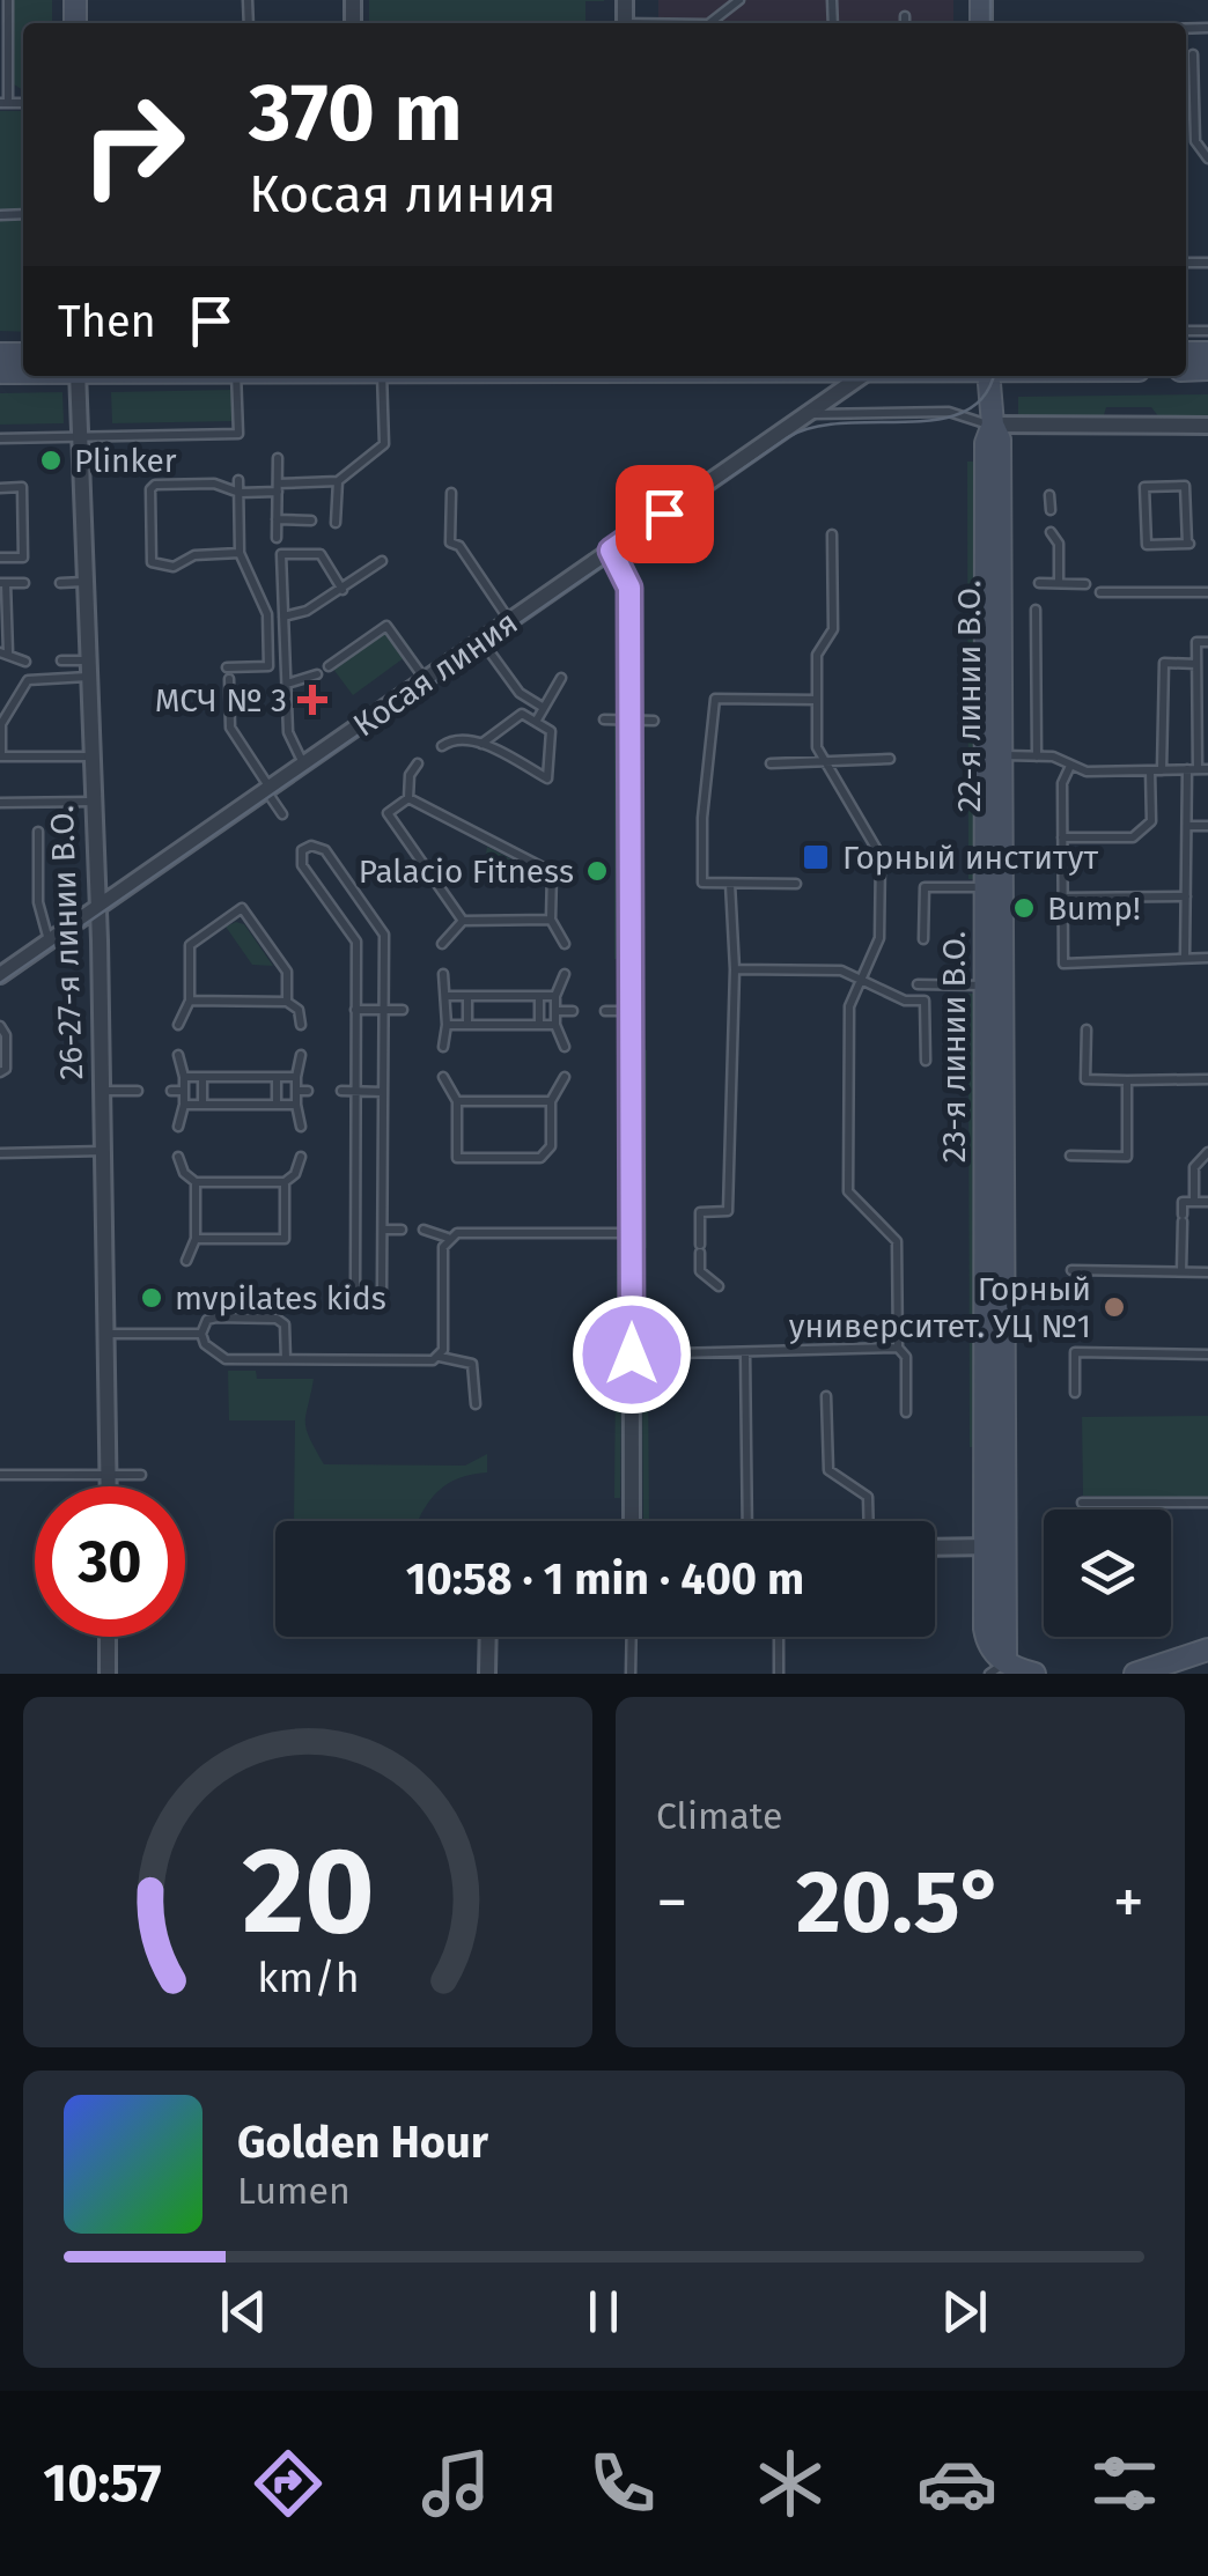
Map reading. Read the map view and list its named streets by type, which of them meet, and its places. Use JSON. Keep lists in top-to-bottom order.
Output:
{
  "streets": {
    "street": [
      "Косая линия",
      "22-я линии В.О.",
      "26-27-я линии В.О.",
      "23-я линии В.О."
    ]
  },
  "crossings": [
    ["Косая линия", "26-27-я линии В.О."],
    ["22-я линии В.О.", "23-я линии В.О."]
  ],
  "places": {
    "other": [
      "Plinker",
      "Palacio Fitness",
      "Bump!",
      "mvpilates kids",
      "Горный университет. УЦ №1"
    ],
    "health": ["МСЧ № 3"],
    "transit": ["Горный институт"]
  },
  "page": {
    "turn": ["370 m", "Косая линия"],
    "then": "Then",
    "limit": "30",
    "trip": "10:58 · 1 min · 400 m",
    "tile": "Climate",
    "heat": ["−", "20.5°", "+"],
    "song": ["Golden Hour", "Lumen"],
    "tabs": "10:57",
    "gauge": ["20", "km/h"]
  }
}
